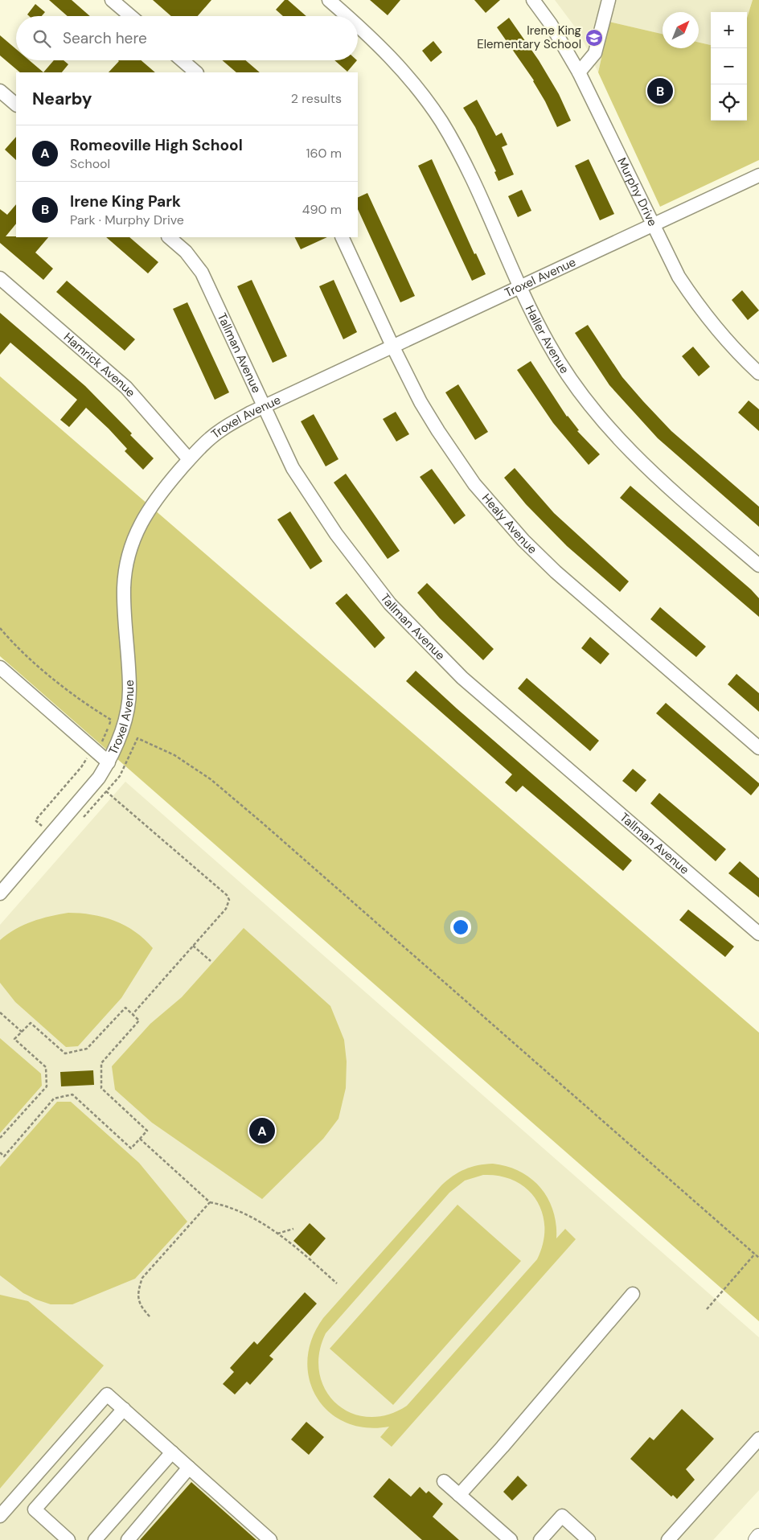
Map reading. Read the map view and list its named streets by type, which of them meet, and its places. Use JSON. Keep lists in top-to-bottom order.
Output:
{
  "streets": {
    "street": [
      "Murphy Drive",
      "Troxel Avenue",
      "Haller Avenue",
      "Tallman Avenue",
      "Hamrick Avenue",
      "Healy Avenue"
    ]
  },
  "crossings": [
    ["Murphy Drive", "Troxel Avenue"],
    ["Troxel Avenue", "Haller Avenue"],
    ["Troxel Avenue", "Tallman Avenue"],
    ["Troxel Avenue", "Hamrick Avenue"],
    ["Troxel Avenue", "Healy Avenue"]
  ],
  "places": {
    "school or university": ["Irene King Elementary School"]
  },
  "north": "top right",
  "page": {
    "map_buttons": ["+", "−"],
    "search": "Search here",
    "heading": ["Nearby", "2 results"],
    "pins": ["B", "A"],
    "list": [
      {
        "mark": "A",
        "name": "Romeoville High School",
        "note": "School",
        "value": "160 m"
      },
      {
        "mark": "B",
        "name": "Irene King Park",
        "note": "Park · Murphy Drive",
        "value": "490 m"
      }
    ]
  }
}
